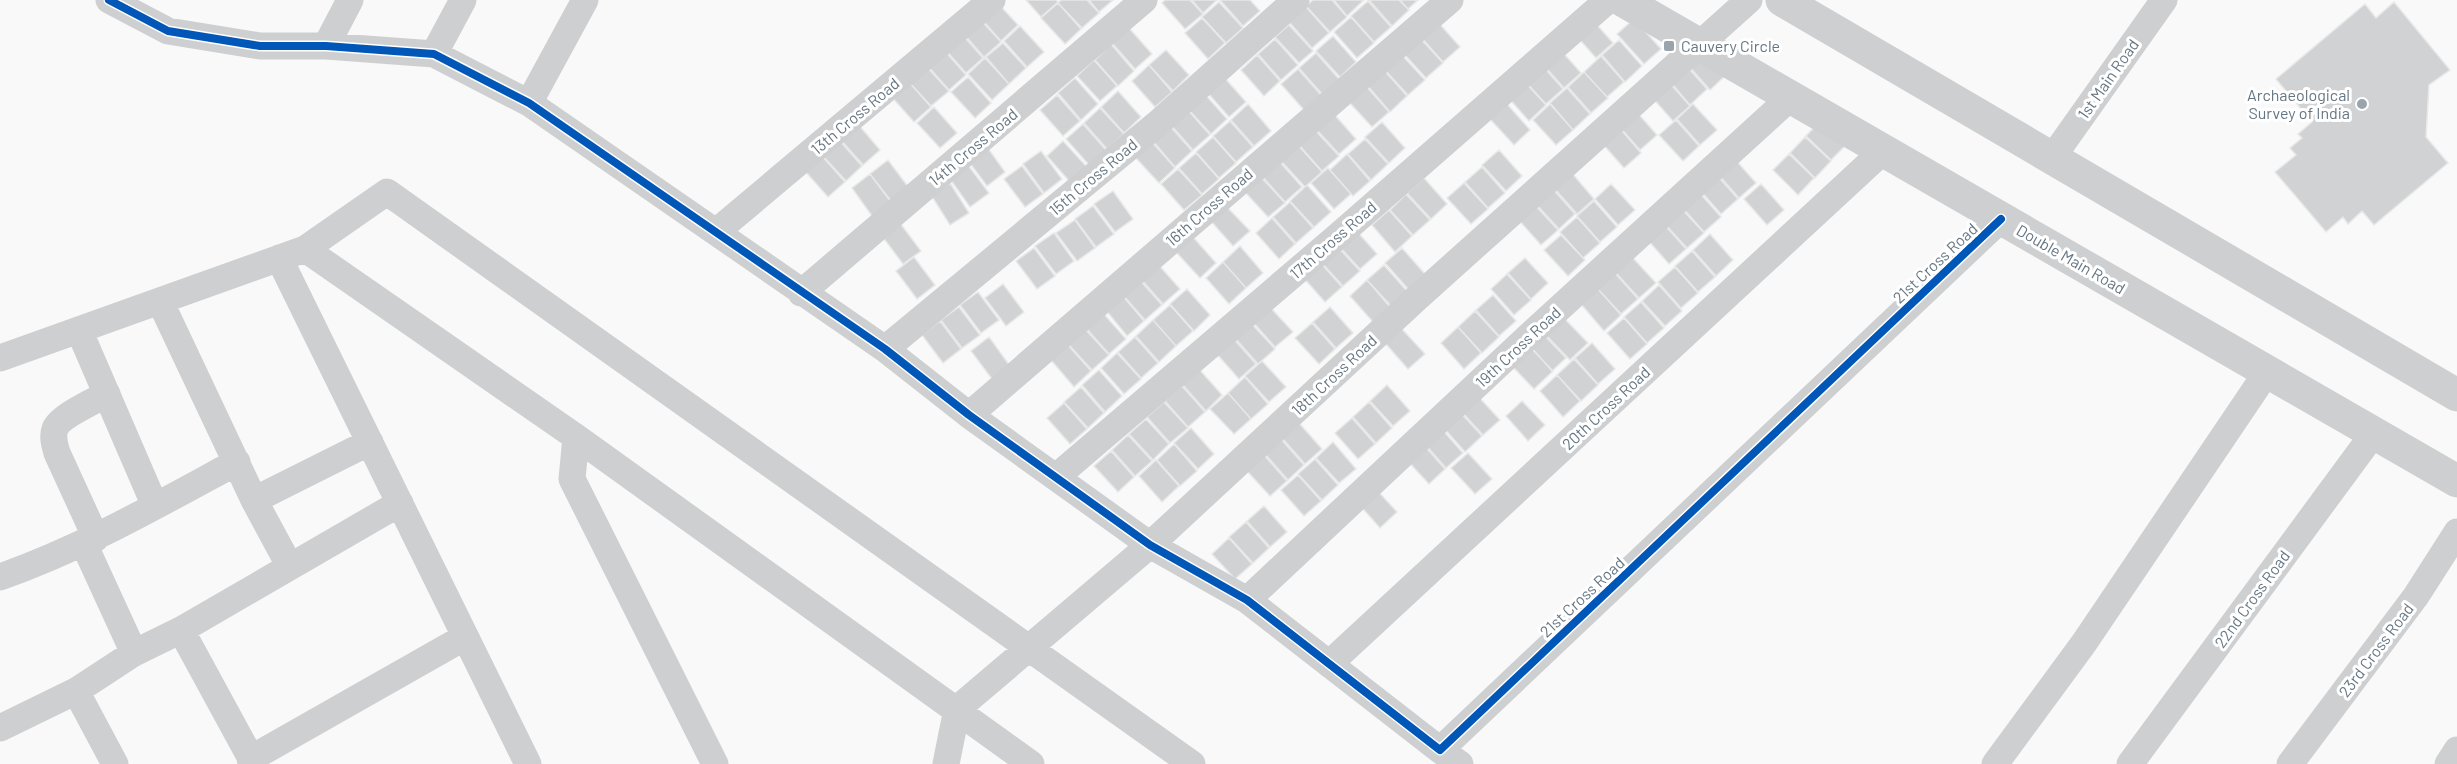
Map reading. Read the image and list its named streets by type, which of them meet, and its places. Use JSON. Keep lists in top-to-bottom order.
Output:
{
  "streets": {
    "street": [
      "1st Main Road",
      "13th Cross Road",
      "14th Cross Road",
      "15th Cross Road",
      "16th Cross Road",
      "17th Cross Road",
      "Double Main Road",
      "21st Cross Road",
      "19th Cross Road",
      "18th Cross Road",
      "20th Cross Road",
      "22nd Cross Road",
      "23rd Cross Road"
    ]
  },
  "crossings": [
    ["13th Cross Road", "21st Cross Road"],
    ["14th Cross Road", "21st Cross Road"],
    ["15th Cross Road", "21st Cross Road"],
    ["16th Cross Road", "21st Cross Road"],
    ["17th Cross Road", "21st Cross Road"],
    ["Double Main Road", "21st Cross Road"],
    ["Double Main Road", "19th Cross Road"],
    ["Double Main Road", "18th Cross Road"],
    ["Double Main Road", "20th Cross Road"],
    ["Double Main Road", "22nd Cross Road"],
    ["21st Cross Road", "19th Cross Road"],
    ["21st Cross Road", "18th Cross Road"],
    ["21st Cross Road", "20th Cross Road"]
  ],
  "places": {
    "transit": ["Cauvery Circle"],
    "other": ["Archaeological Survey of India"]
  }
}
